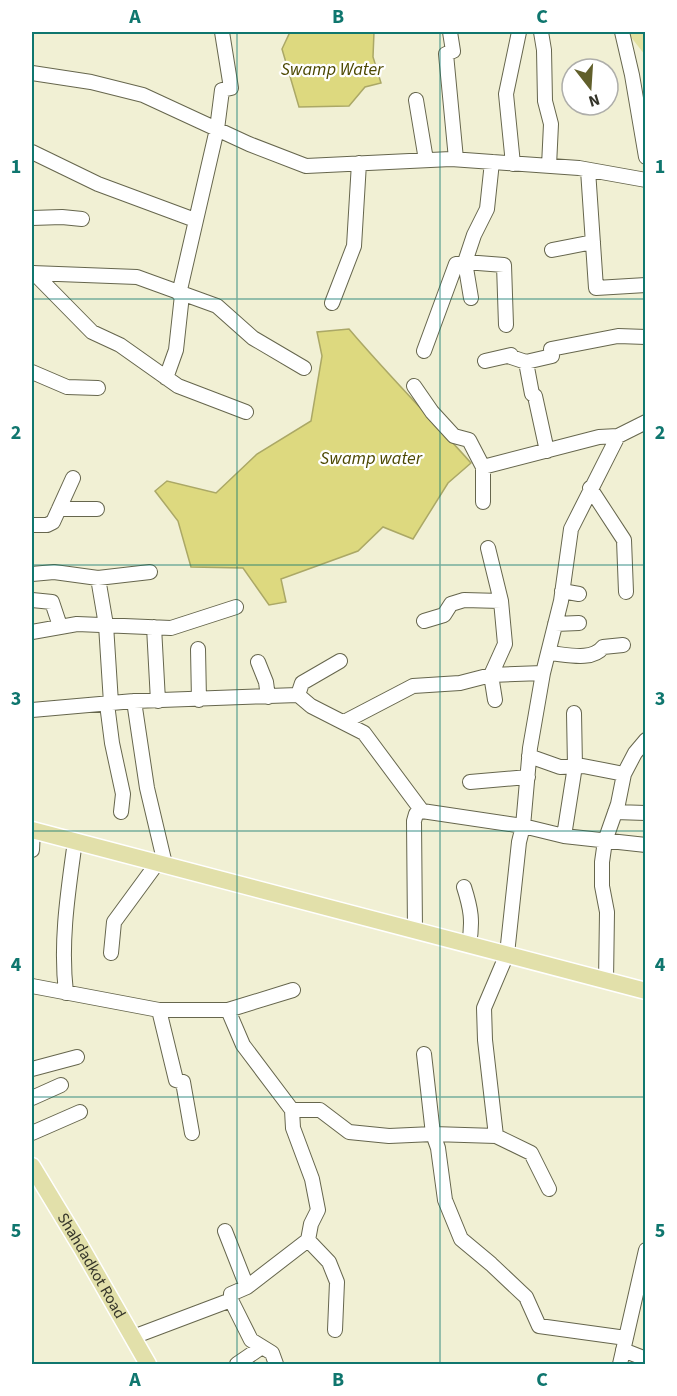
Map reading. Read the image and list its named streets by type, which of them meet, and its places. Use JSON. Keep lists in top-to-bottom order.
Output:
{
  "streets": {
    "main road": ["Shahdadkot Road"]
  },
  "water": ["Swamp Water", "Swamp water"],
  "north": "bottom",
  "grid": {
    "columns": ["A", "B", "C"],
    "rows": [
      "1",
      "2",
      "3",
      "4",
      "5"
    ]
  }
}
